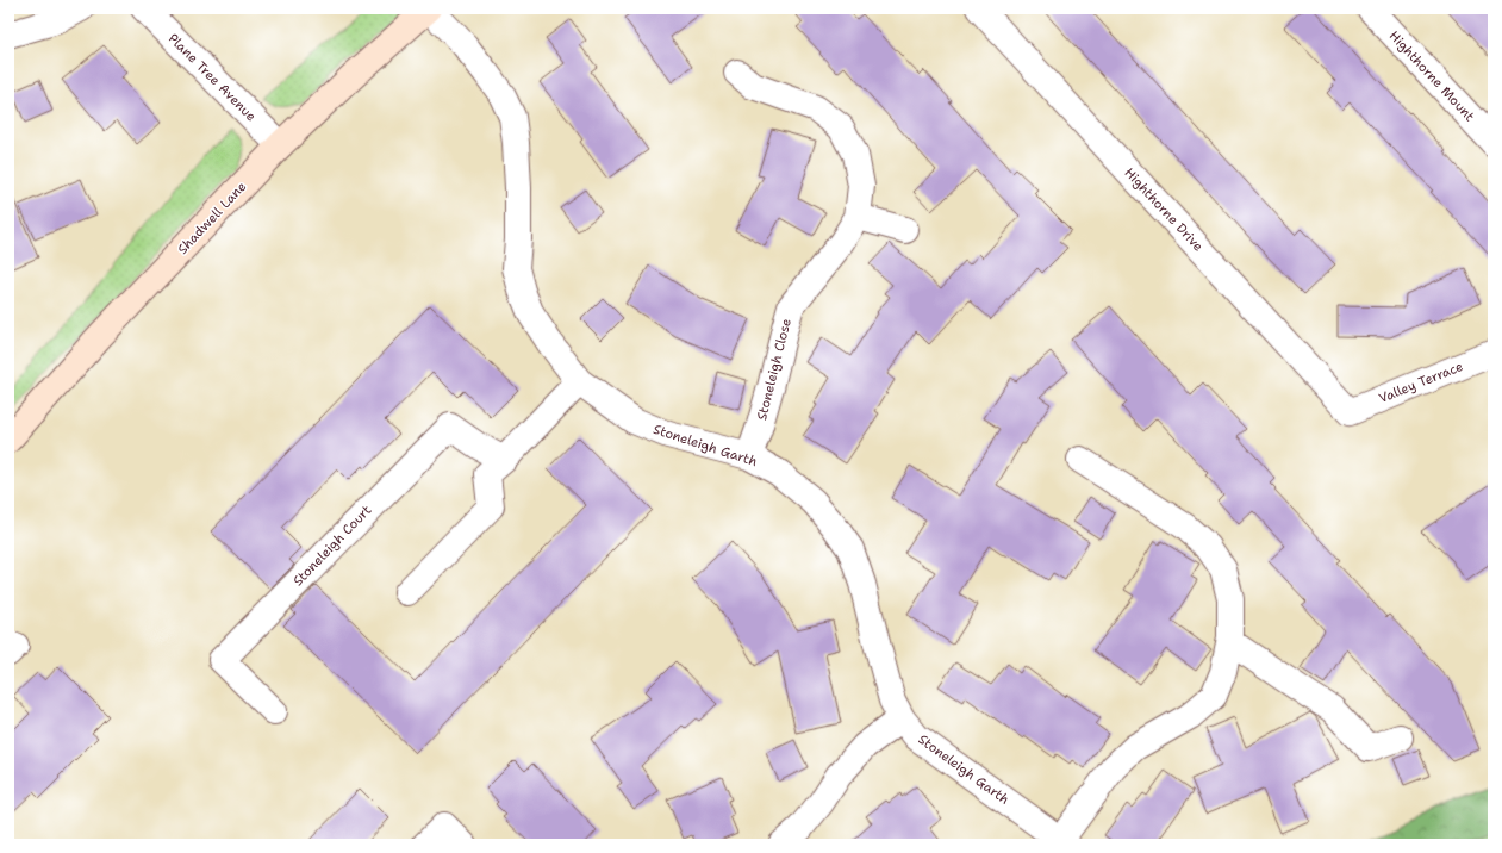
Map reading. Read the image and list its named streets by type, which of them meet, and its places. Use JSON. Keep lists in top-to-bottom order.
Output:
{
  "streets": {
    "street": [
      "Highthorne Mount",
      "Plane Tree Avenue",
      "Highthorne Drive",
      "Shadwell Lane",
      "Stoneleigh Close",
      "Valley Terrace",
      "Stoneleigh Garth",
      "Stoneleigh Court"
    ]
  },
  "crossings": [
    ["Plane Tree Avenue", "Shadwell Lane"],
    ["Highthorne Drive", "Valley Terrace"],
    ["Shadwell Lane", "Stoneleigh Garth"],
    ["Stoneleigh Close", "Stoneleigh Garth"]
  ]
}
